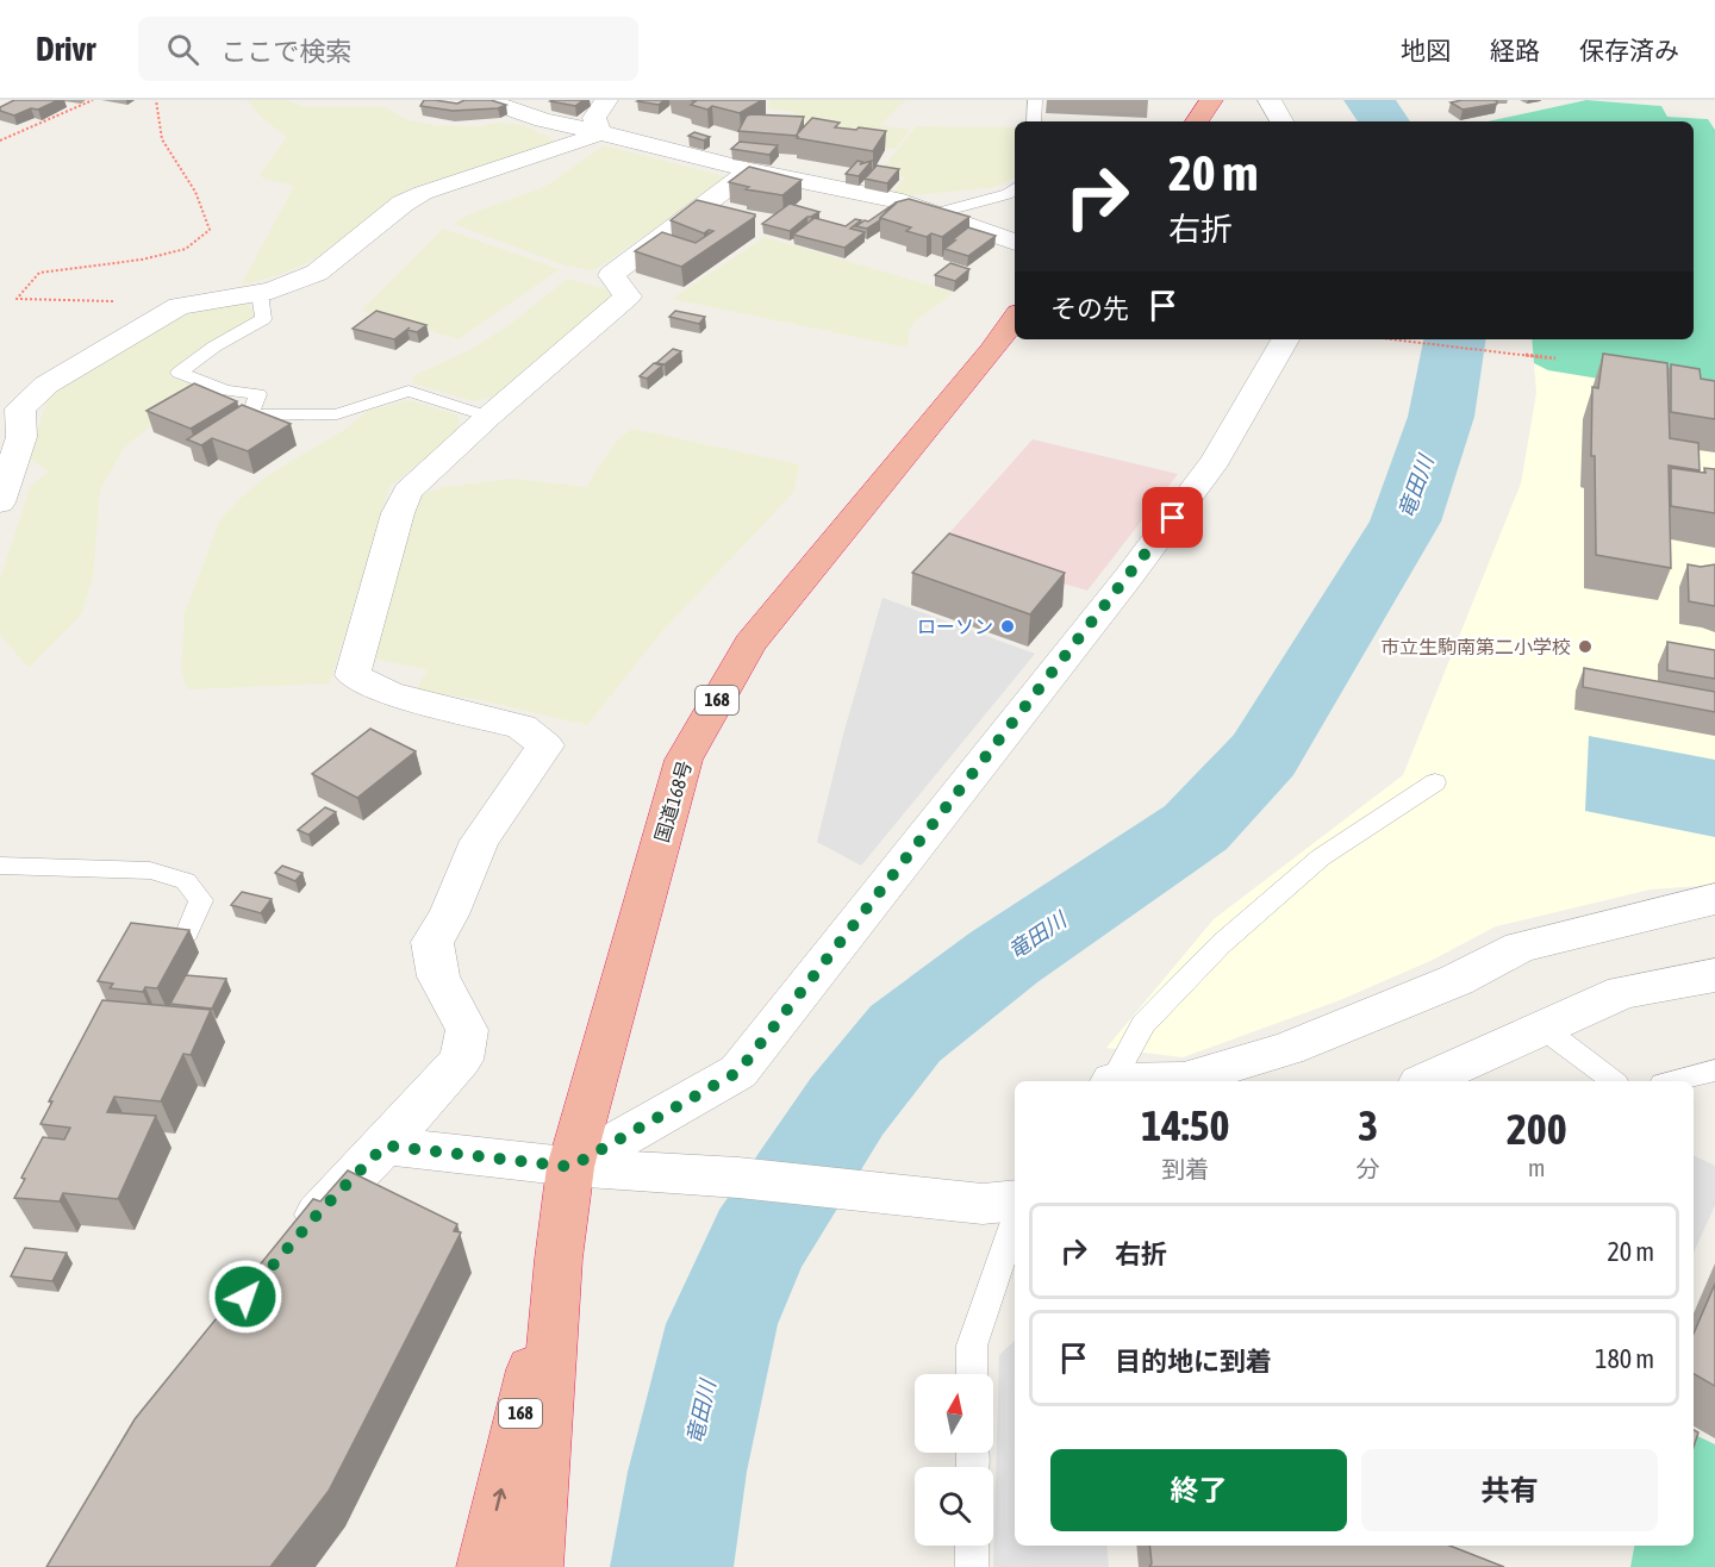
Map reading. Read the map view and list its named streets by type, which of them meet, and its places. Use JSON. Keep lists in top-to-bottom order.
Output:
{
  "streets": {
    "highway": ["168", "国道168号"]
  },
  "crossings": [
    ["168", "国道168号"]
  ],
  "water": ["竜田川"],
  "places": ["ローソン", "市立生駒南第二小学校"],
  "north": "top",
  "page": {
    "header": "Drivr",
    "search": "ここで検索",
    "nav": ["地図", "経路", "保存済み"],
    "turn": ["20 m", "右折"],
    "then": "その先",
    "eta": [
      "14:50",
      "到着",
      "3",
      "分",
      "200",
      "m"
    ],
    "list": [
      {
        "name": "右折",
        "value": "20 m"
      },
      {
        "name": "目的地に到着",
        "value": "180 m"
      }
    ],
    "buttons": ["終了", "共有"]
  }
}
